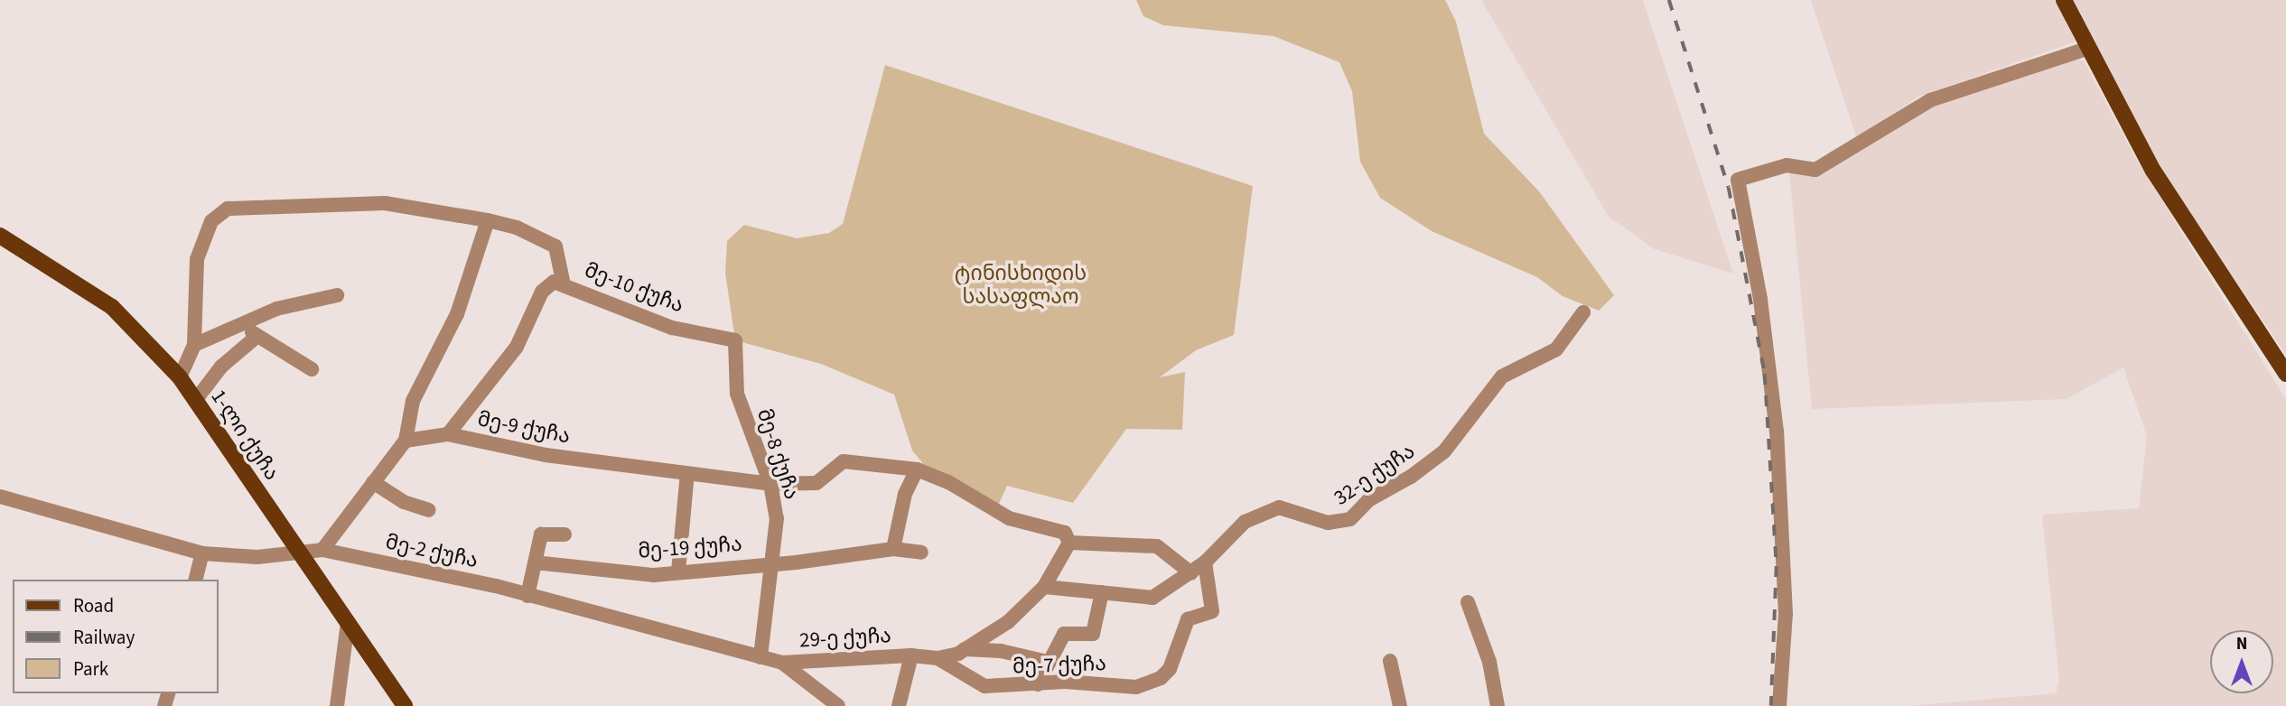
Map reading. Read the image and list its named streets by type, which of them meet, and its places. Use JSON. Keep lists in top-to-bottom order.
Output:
{
  "streets": {
    "main road": ["1-ლი ქუჩა"],
    "street": [
      "მე-10 ქუჩა",
      "მე-9 ქუჩა",
      "მე-8 ქუჩა",
      "32-ე ქუჩა",
      "მე-19 ქუჩა",
      "მე-2 ქუჩა",
      "29-ე ქუჩა",
      "მე-7 ქუჩა"
    ]
  },
  "crossings": [
    ["მე-10 ქუჩა", "მე-9 ქუჩა"],
    ["მე-10 ქუჩა", "მე-8 ქუჩა"],
    ["მე-9 ქუჩა", "მე-8 ქუჩა"],
    ["1-ლი ქუჩა", "მე-2 ქუჩა"],
    ["მე-8 ქუჩა", "მე-19 ქუჩა"],
    ["მე-8 ქუჩა", "მე-2 ქუჩა"],
    ["32-ე ქუჩა", "მე-7 ქუჩა"],
    ["მე-2 ქუჩა", "29-ე ქუჩა"],
    ["29-ე ქუჩა", "მე-7 ქუჩა"]
  ],
  "parks": ["ტინისხიდის სასაფლაო"],
  "legend": ["Road", "Railway", "Park"],
  "north": "top"
}
